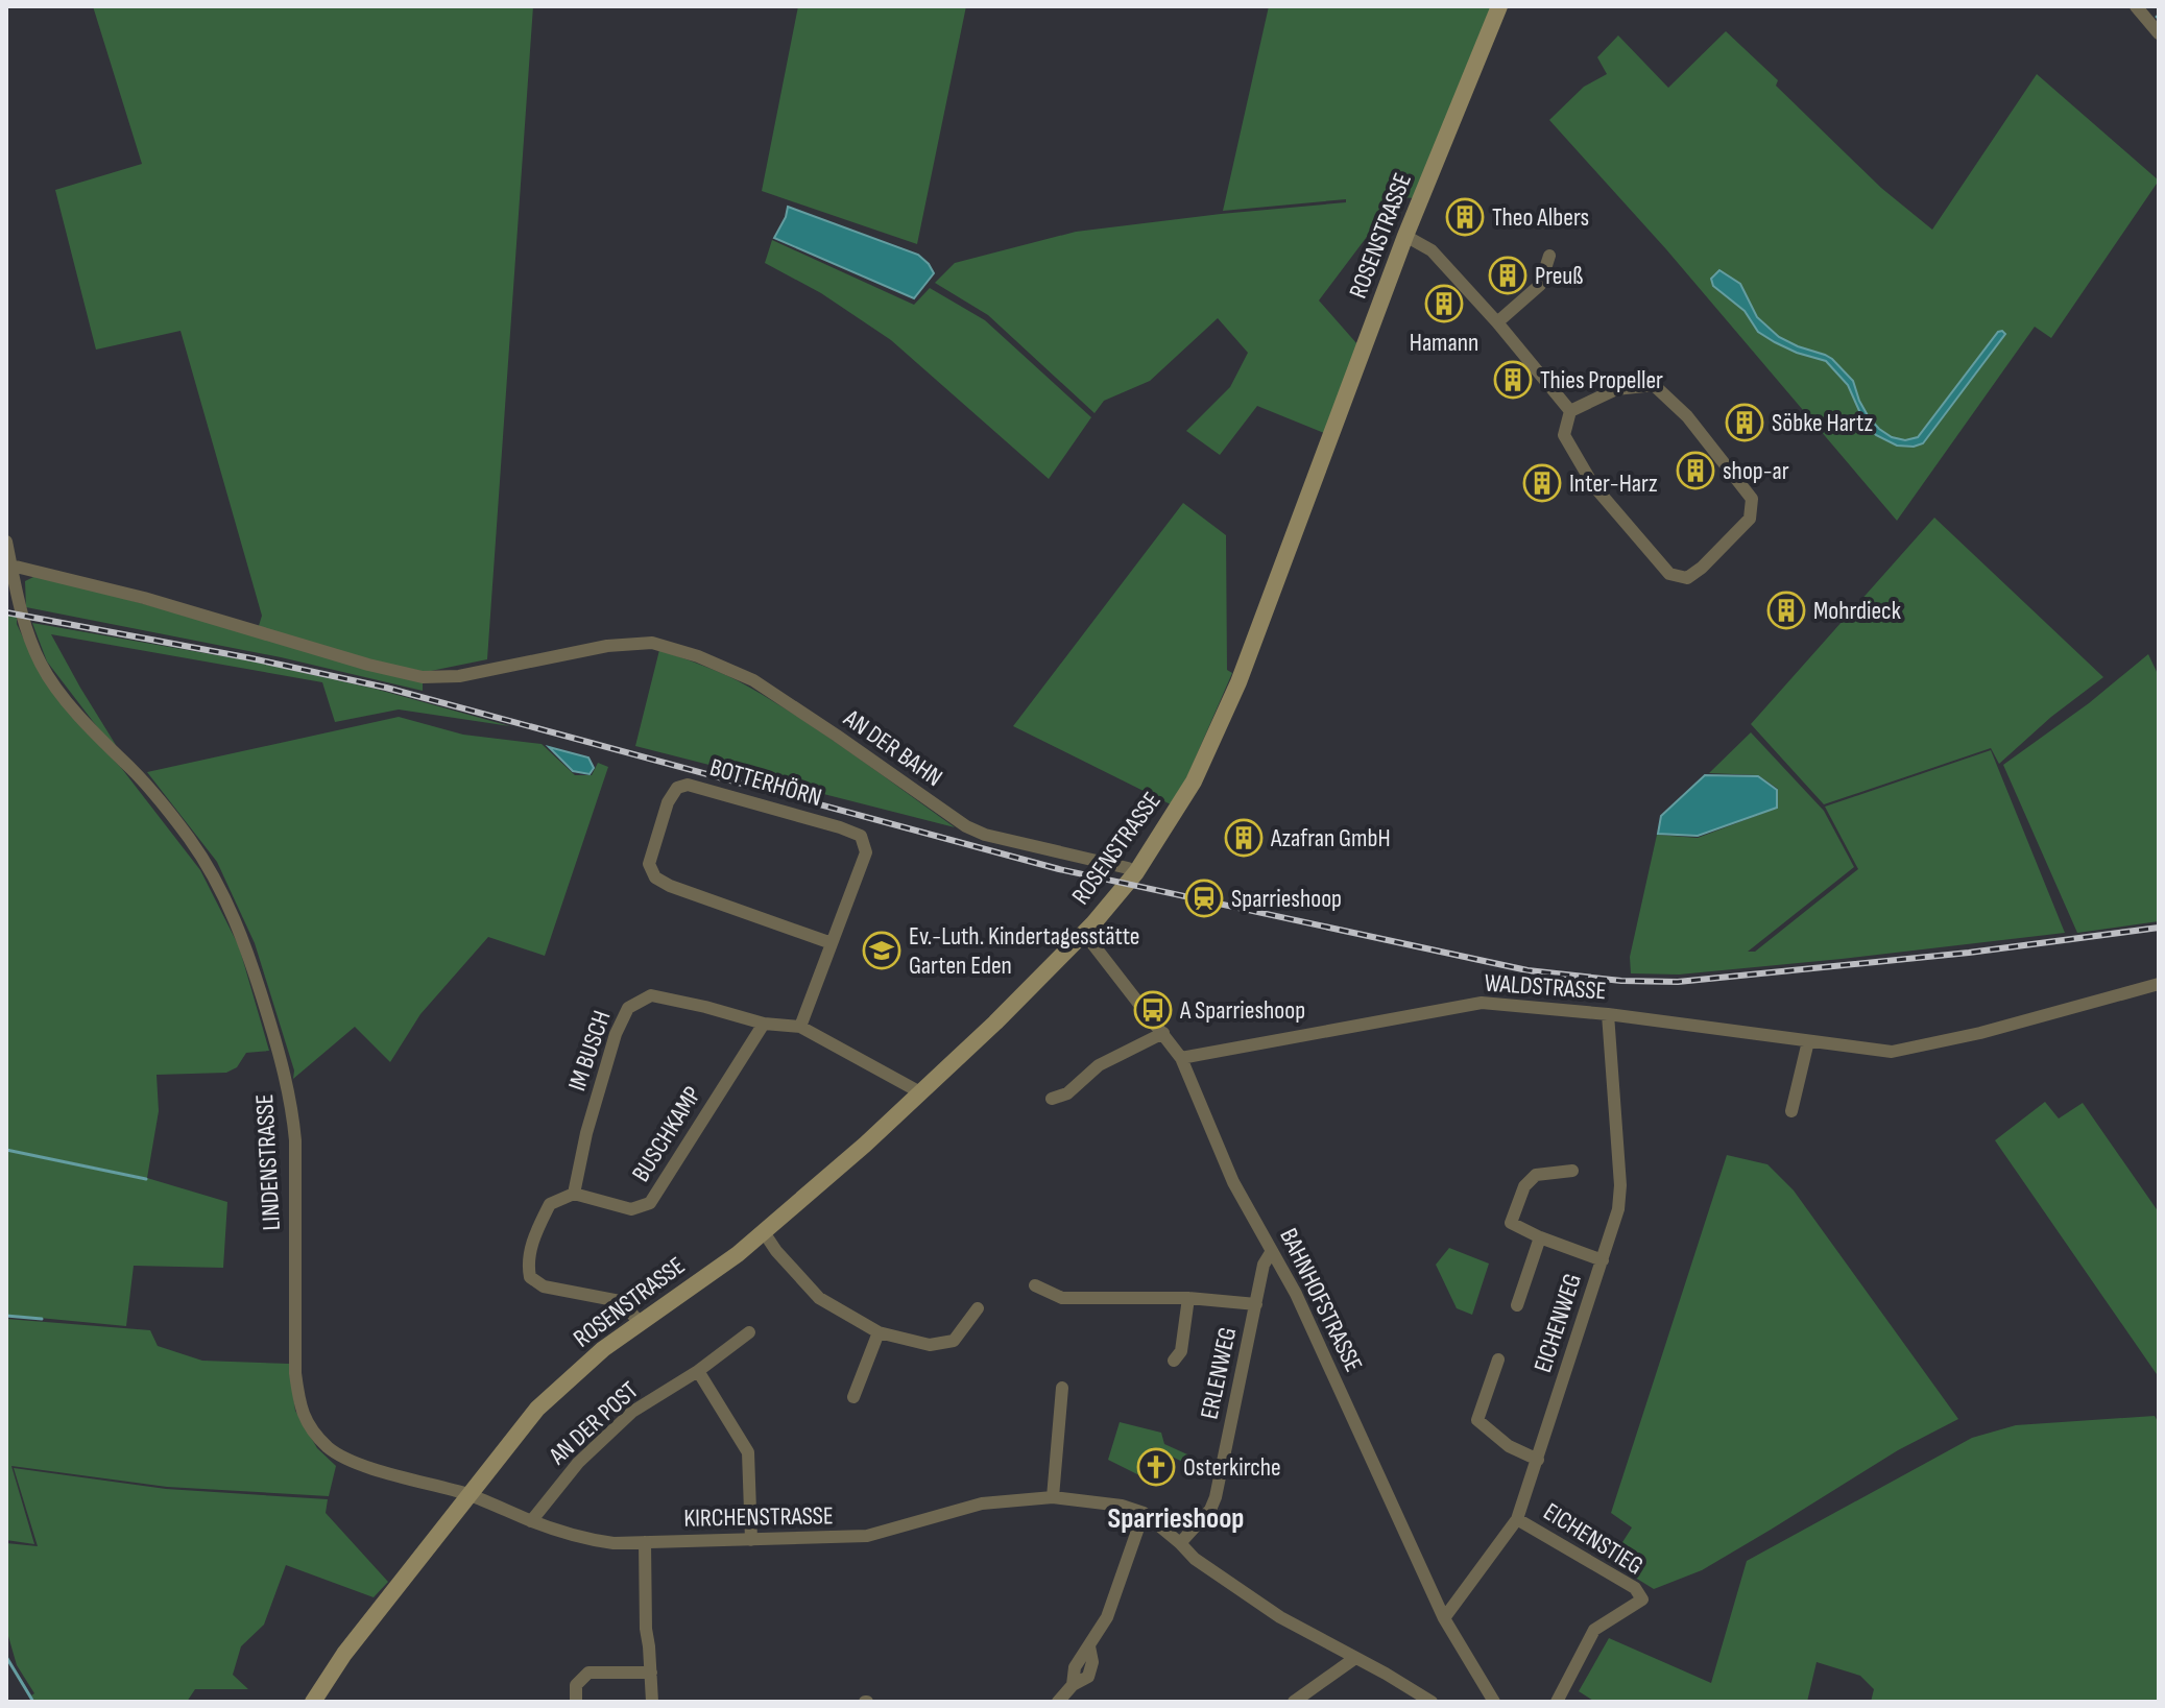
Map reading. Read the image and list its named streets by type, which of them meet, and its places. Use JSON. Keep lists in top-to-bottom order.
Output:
{
  "streets": {
    "main road": ["ROSENSTRASSE"],
    "street": [
      "AN DER BAHN",
      "BOTTERHÖRN",
      "WALDSTRASSE",
      "IM BUSCH",
      "BUSCHKAMP",
      "LINDENSTRASSE",
      "BAHNHOFSTRASSE",
      "EICHENWEG",
      "ERLENWEG",
      "AN DER POST",
      "KIRCHENSTRASSE",
      "EICHENSTIEG"
    ]
  },
  "crossings": [
    ["ROSENSTRASSE", "AN DER BAHN"],
    ["ROSENSTRASSE", "IM BUSCH"],
    ["ROSENSTRASSE", "LINDENSTRASSE"],
    ["ROSENSTRASSE", "BAHNHOFSTRASSE"],
    ["ROSENSTRASSE", "KIRCHENSTRASSE"],
    ["AN DER BAHN", "LINDENSTRASSE"],
    ["BOTTERHÖRN", "IM BUSCH"],
    ["WALDSTRASSE", "BAHNHOFSTRASSE"],
    ["WALDSTRASSE", "EICHENWEG"],
    ["IM BUSCH", "BUSCHKAMP"],
    ["LINDENSTRASSE", "KIRCHENSTRASSE"],
    ["BAHNHOFSTRASSE", "EICHENWEG"],
    ["BAHNHOFSTRASSE", "ERLENWEG"],
    ["EICHENWEG", "EICHENSTIEG"],
    ["ERLENWEG", "KIRCHENSTRASSE"],
    ["AN DER POST", "KIRCHENSTRASSE"]
  ],
  "districts": ["Sparrieshoop"],
  "places": {
    "building": [
      "Theo Albers",
      "Preuß",
      "Hamann",
      "Thies Propeller",
      "Söbke Hartz",
      "shop-ar",
      "Inter-Harz",
      "Mohrdieck",
      "Azafran GmbH"
    ],
    "station": ["Sparrieshoop"],
    "school or university": ["Ev.-Luth. Kindertagesstätte Garten Eden"],
    "bus stop": ["A Sparrieshoop"],
    "church": ["Osterkirche"]
  }
}
